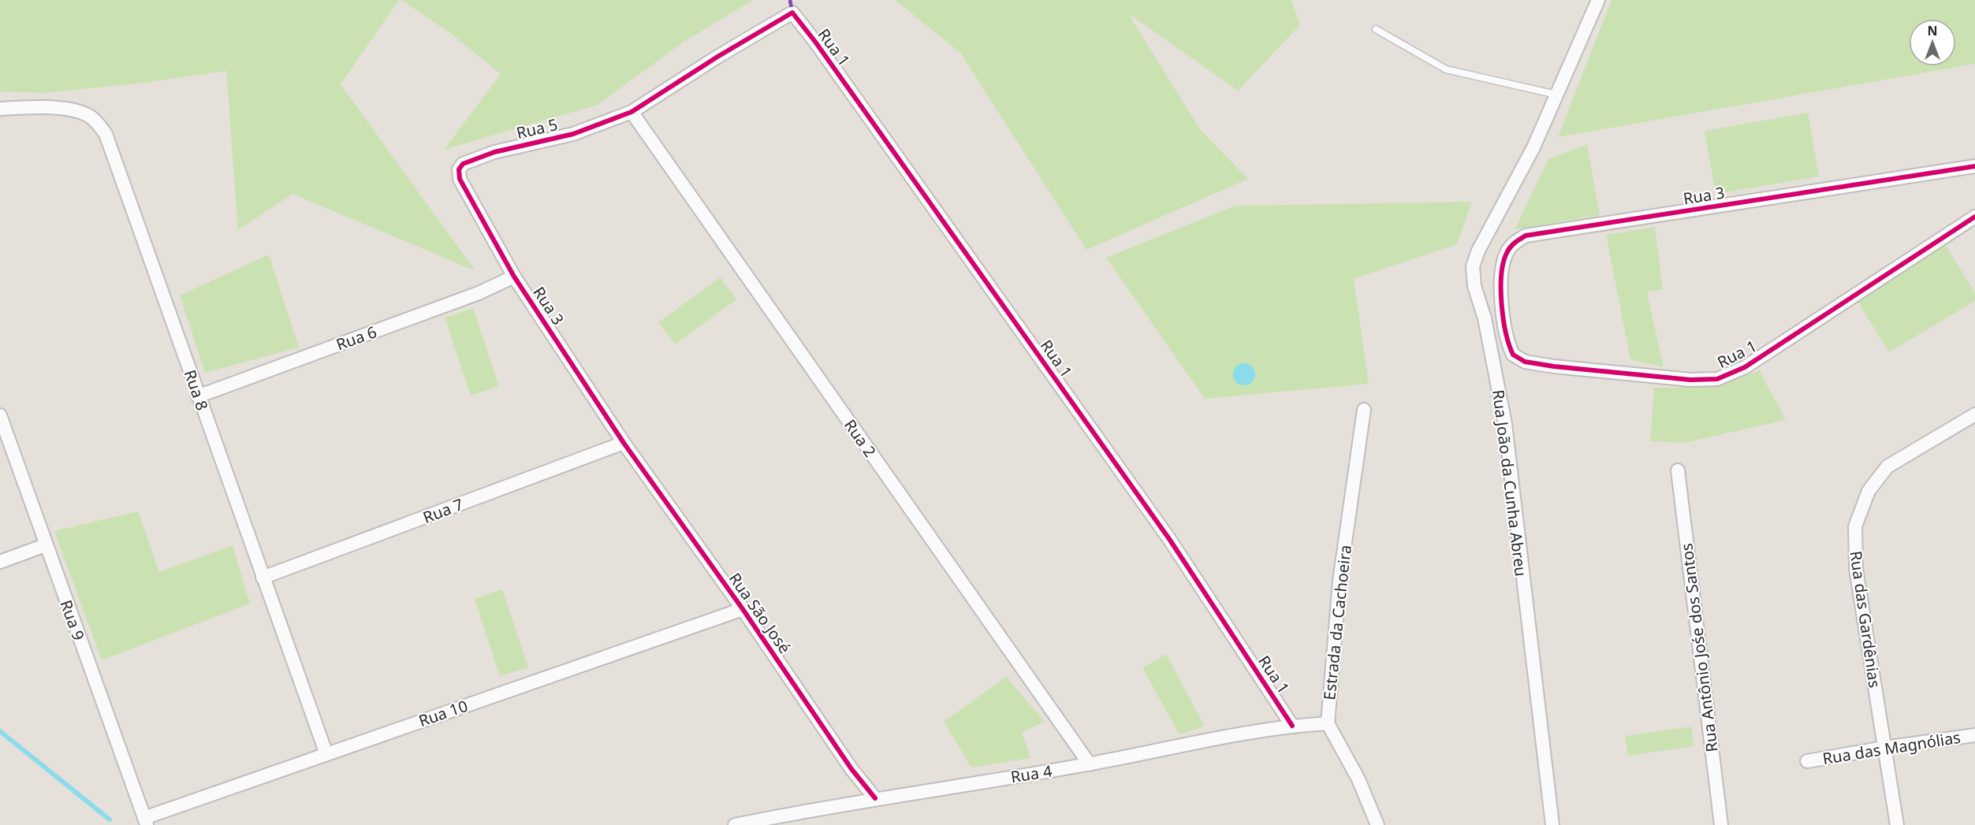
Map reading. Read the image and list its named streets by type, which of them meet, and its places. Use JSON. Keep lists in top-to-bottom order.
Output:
{
  "streets": {
    "street": [
      "Rua 1",
      "Rua 5",
      "Rua 3",
      "Rua 6",
      "Rua 8",
      "Rua 2",
      "Rua João da Cunha Abreu",
      "Rua 7",
      "Rua São José",
      "Rua das Gardênias",
      "Rua 9",
      "Estrada da Cachoeira",
      "Rua Antônio Jośe dos Santos",
      "Rua 10",
      "Rua das Magnólias",
      "Rua 4"
    ]
  },
  "crossings": [
    ["Rua 1", "Rua 5"],
    ["Rua 1", "Rua 3"],
    ["Rua 1", "Rua 2"],
    ["Rua 1", "Rua 4"],
    ["Rua 5", "Rua 3"],
    ["Rua 5", "Rua 2"],
    ["Rua 3", "Rua 6"],
    ["Rua 3", "Rua 7"],
    ["Rua 3", "Rua São José"],
    ["Rua 6", "Rua 8"],
    ["Rua 8", "Rua 7"],
    ["Rua 8", "Rua 10"],
    ["Rua 2", "Rua 4"],
    ["Rua 7", "Rua São José"],
    ["Rua São José", "Rua 10"],
    ["Rua São José", "Rua 4"],
    ["Rua das Gardênias", "Rua das Magnólias"],
    ["Rua 9", "Rua 10"],
    ["Estrada da Cachoeira", "Rua 4"]
  ],
  "north": "top"
}
